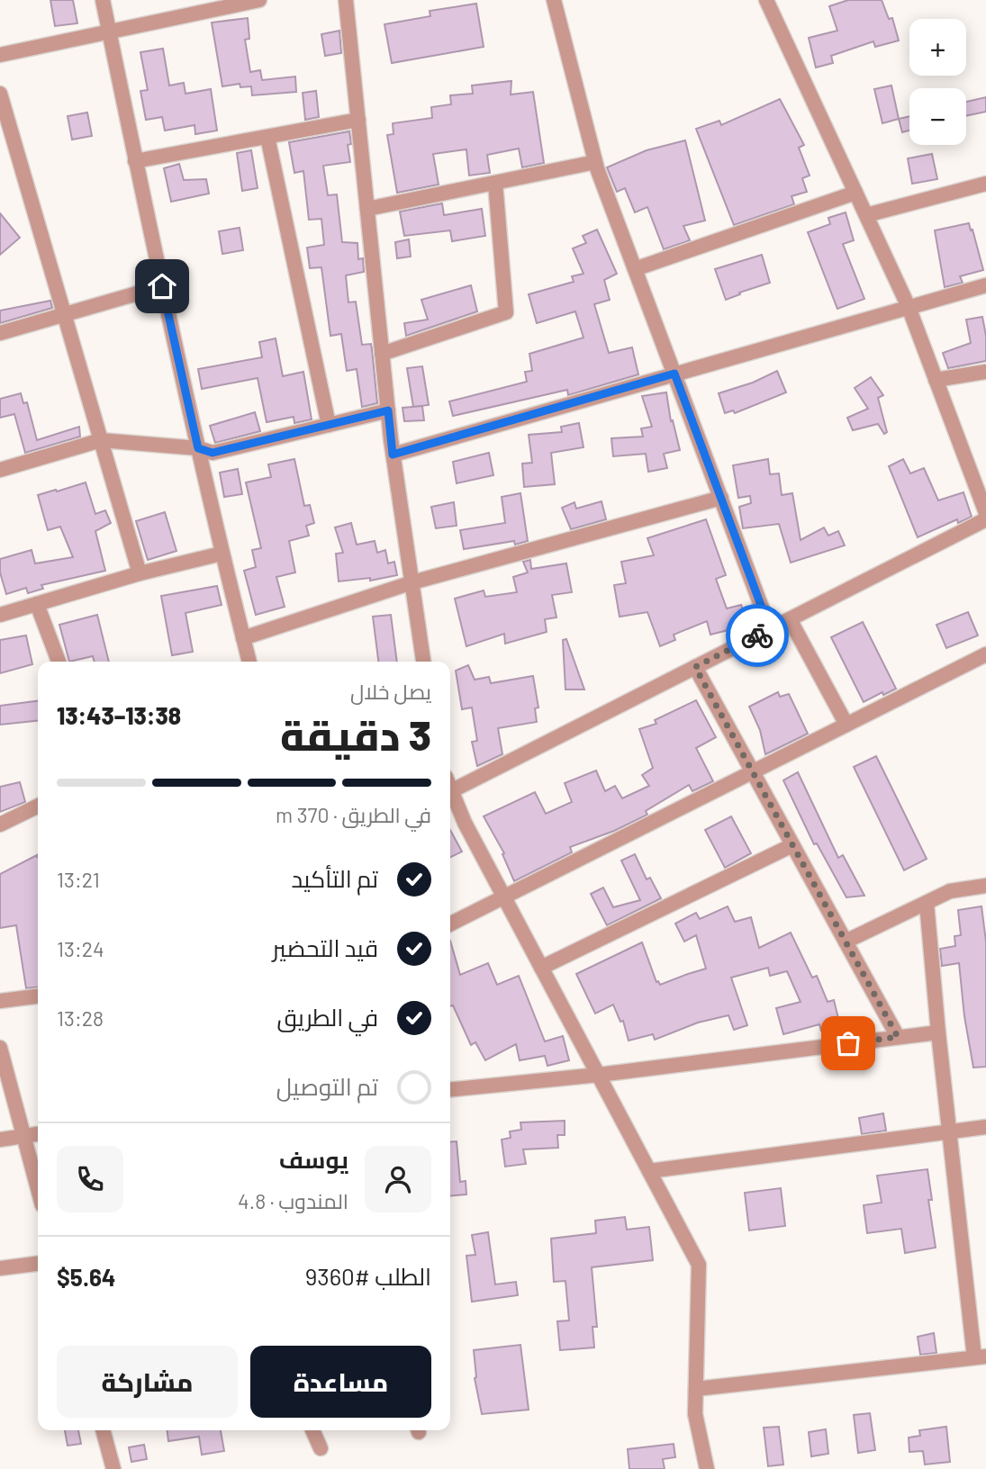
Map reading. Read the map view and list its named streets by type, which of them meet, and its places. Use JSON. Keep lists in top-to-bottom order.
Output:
{
  "page": {
    "map_buttons": ["+", "−"],
    "heading": ["3 دقيقة", "يصل خلال", "13:38–13:43"],
    "panel": [
      "يوسف",
      "المندوب · 4.8",
      "الطلب #9360",
      "$5.64"
    ],
    "bar": "في الطريق · 370 m",
    "list": [
      ["تم التأكيد", "13:21"],
      ["قيد التحضير", "13:24"],
      ["في الطريق", "13:28"],
      "تم التوصيل"
    ],
    "buttons": ["مساعدة", "مشاركة"]
  }
}
